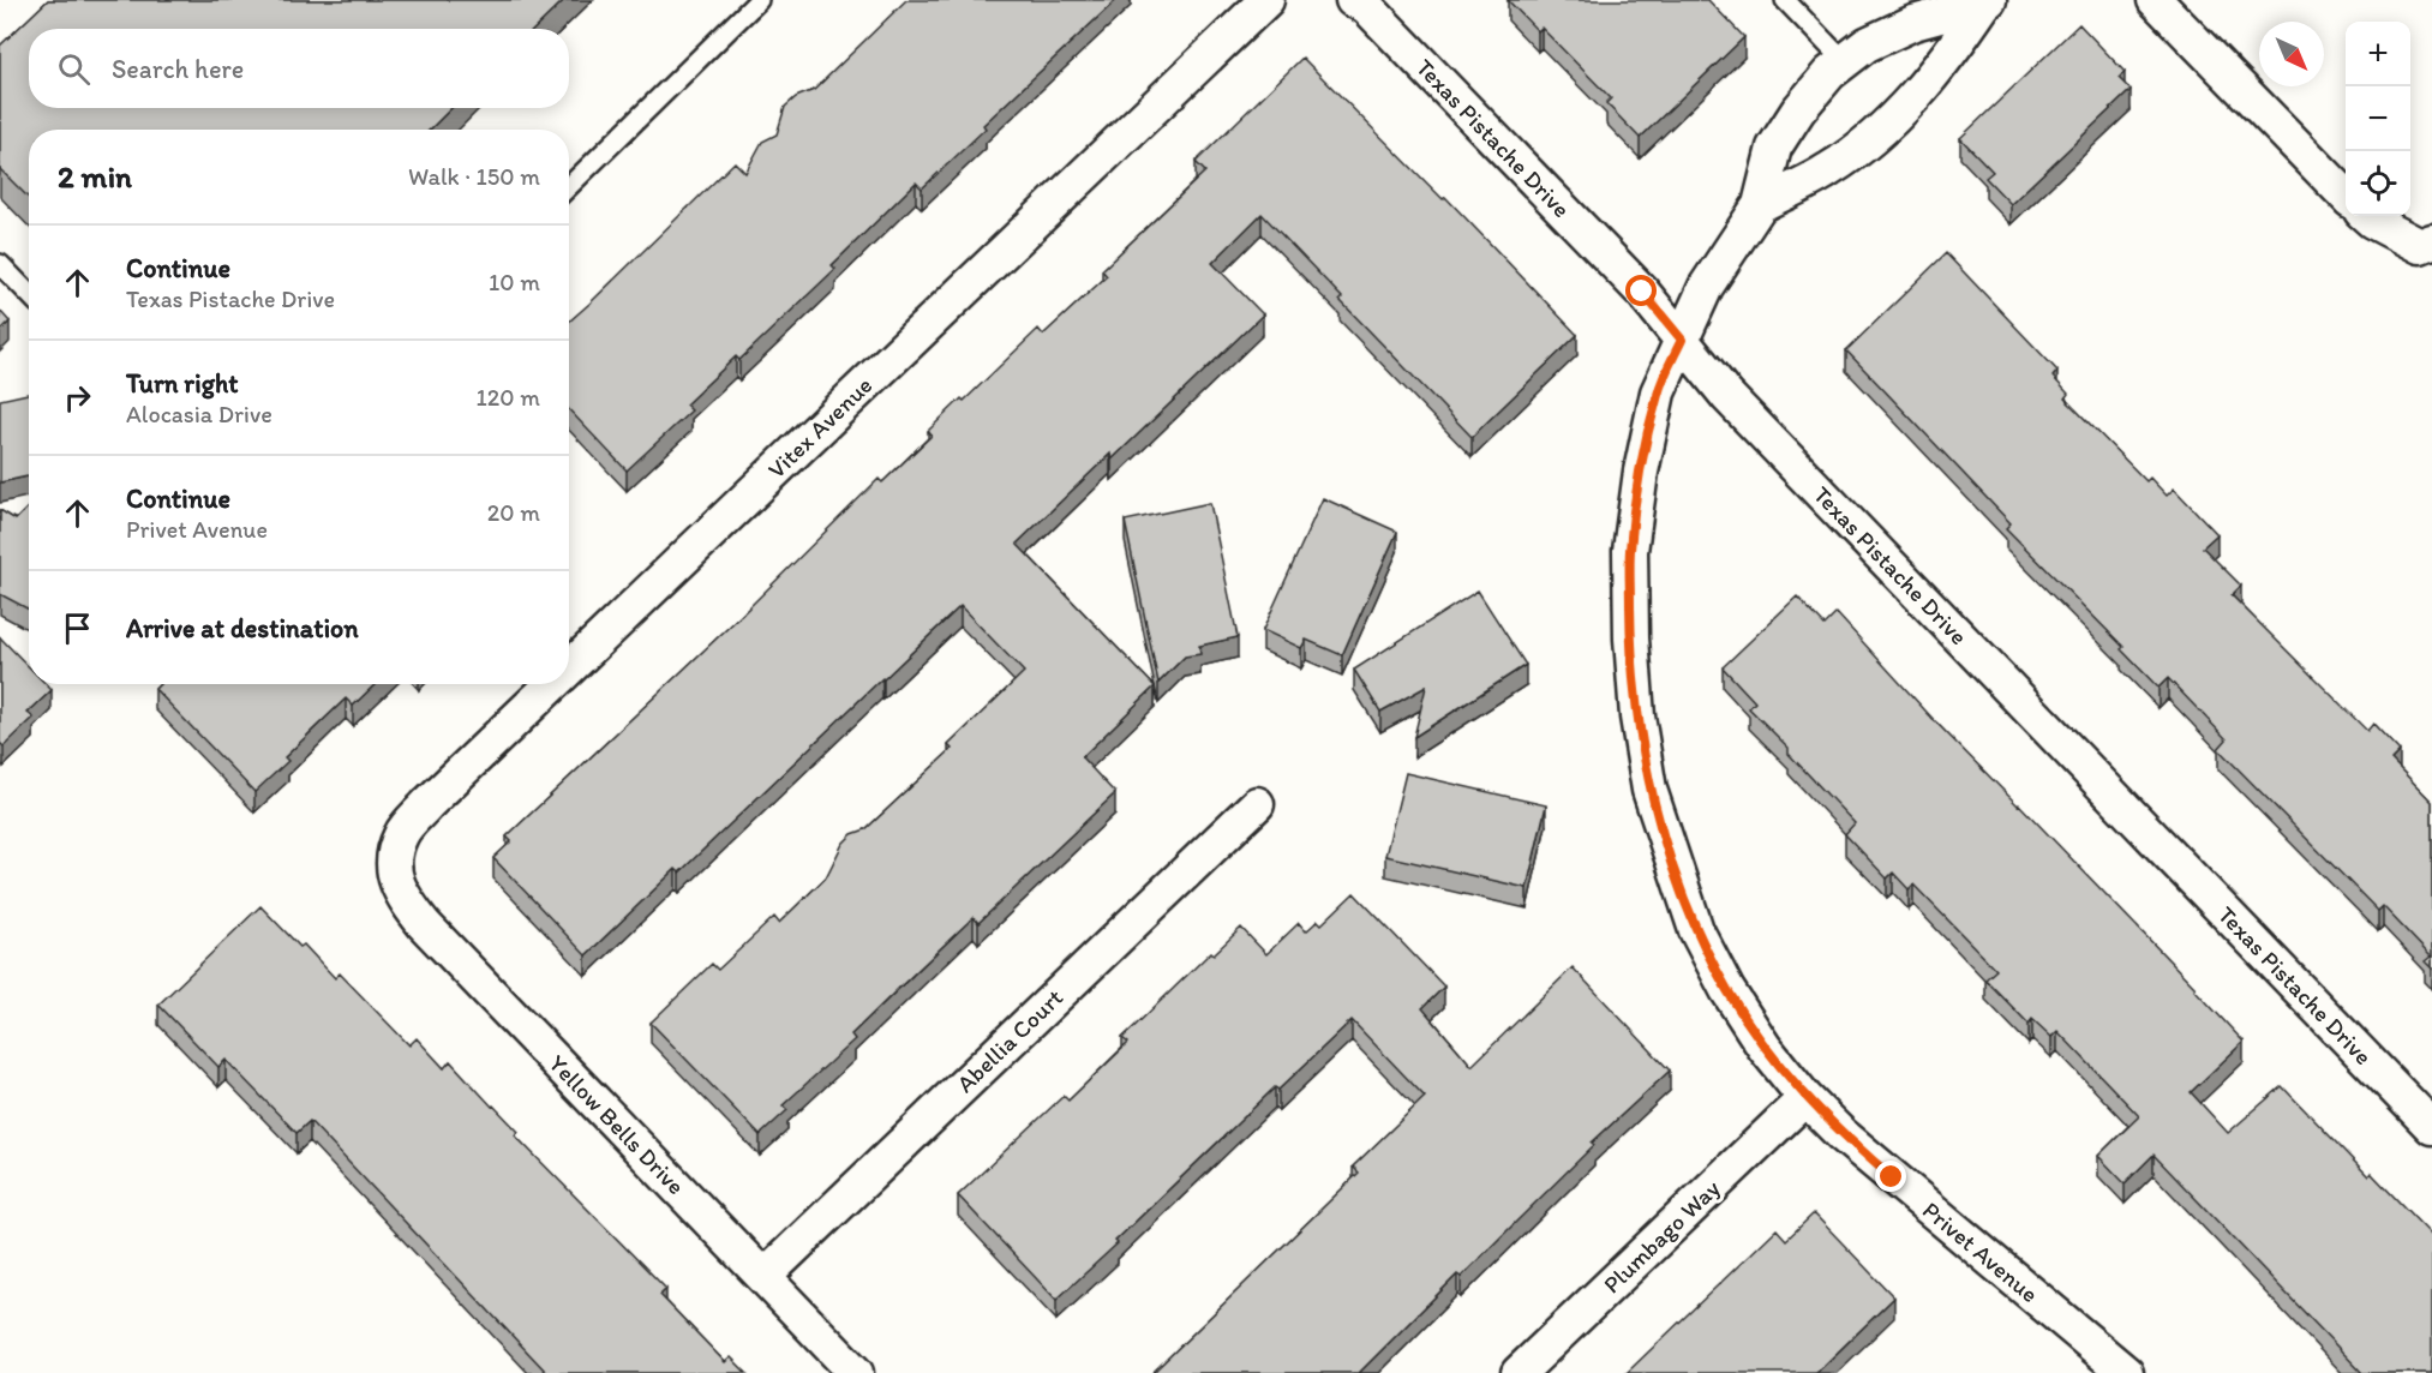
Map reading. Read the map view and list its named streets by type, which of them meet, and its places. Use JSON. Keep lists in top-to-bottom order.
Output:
{
  "streets": {
    "street": [
      "Texas Pistache Drive",
      "Vitex Avenue",
      "Abellia Court",
      "Yellow Bells Drive",
      "Plumbago Way",
      "Privet Avenue"
    ]
  },
  "crossings": [
    ["Texas Pistache Drive", "Privet Avenue"],
    ["Vitex Avenue", "Yellow Bells Drive"],
    ["Abellia Court", "Yellow Bells Drive"],
    ["Plumbago Way", "Privet Avenue"]
  ],
  "north": "bottom right",
  "page": {
    "map_buttons": ["+", "−"],
    "search": "Search here",
    "heading": ["2 min", "Walk · 150 m"],
    "list": [
      ["Continue", "Texas Pistache Drive", "10 m"],
      ["Turn right", "Alocasia Drive", "120 m"],
      ["Continue", "Privet Avenue", "20 m"],
      "Arrive at destination"
    ]
  }
}
